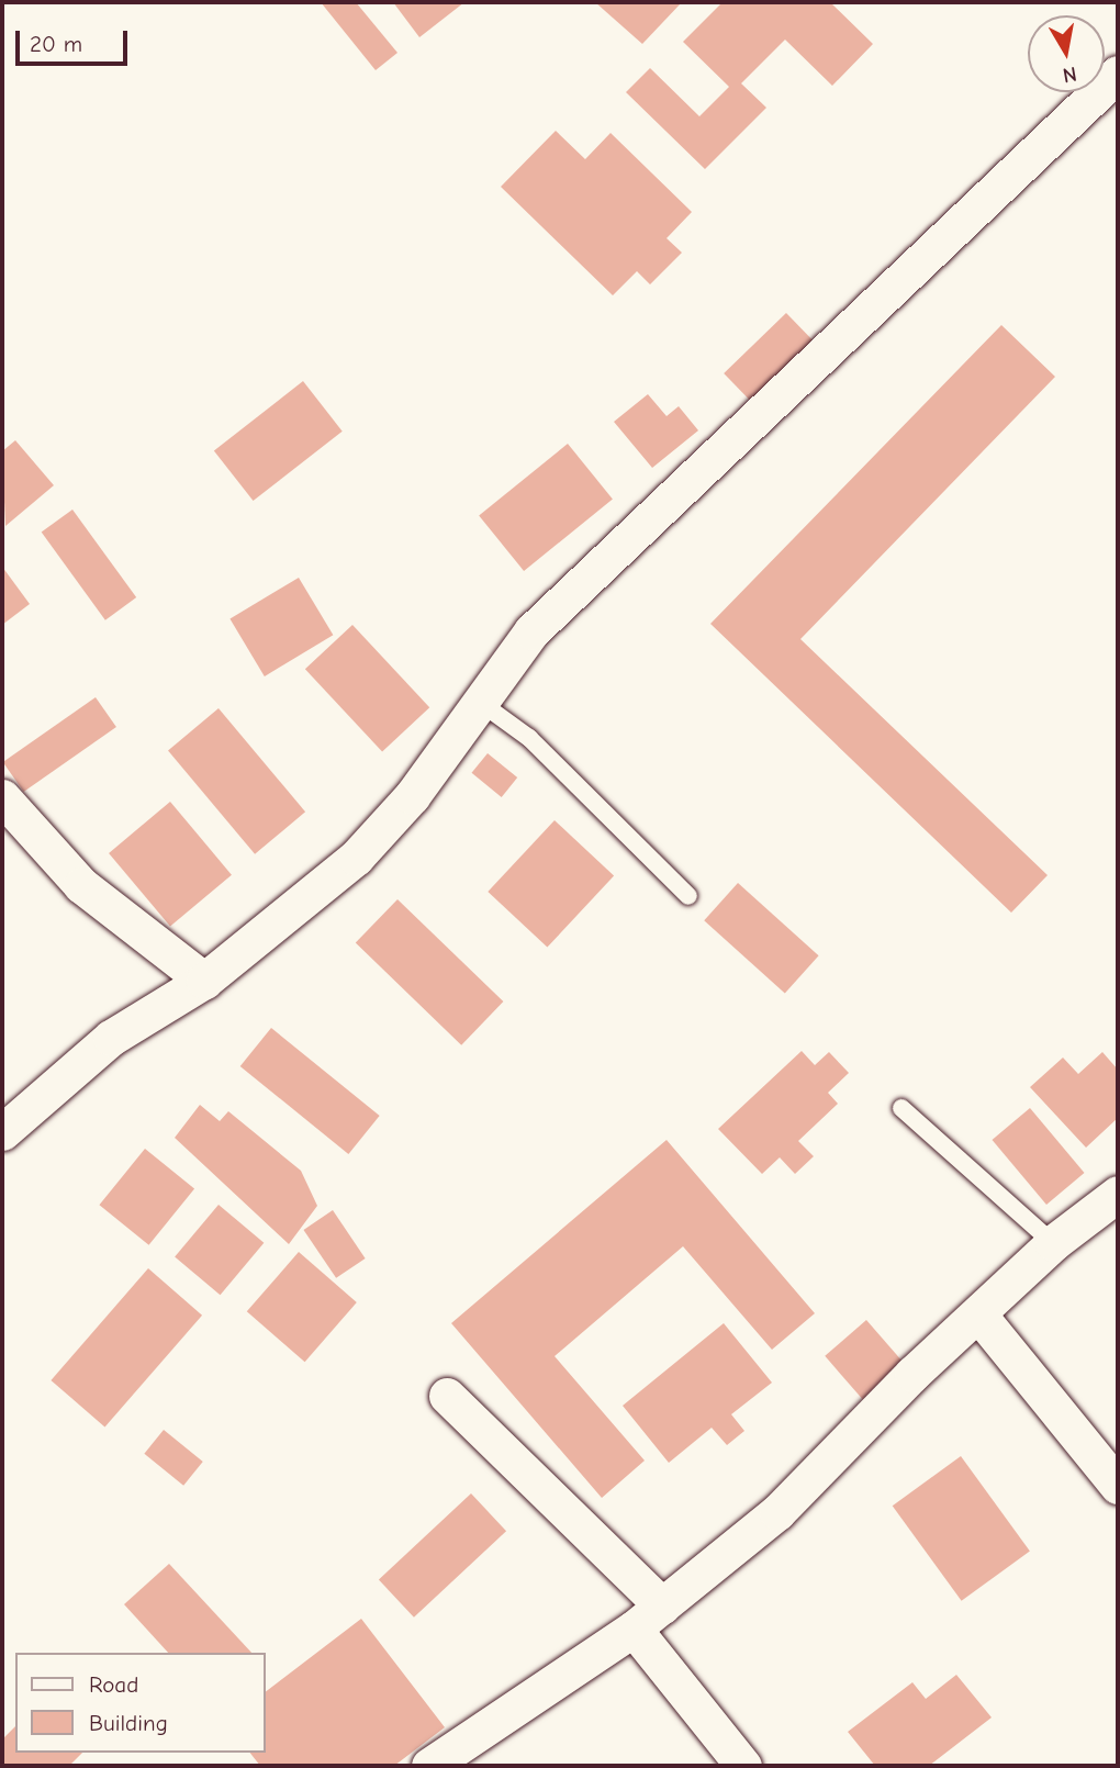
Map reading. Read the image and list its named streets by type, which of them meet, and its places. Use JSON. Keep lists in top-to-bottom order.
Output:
{
  "legend": ["Road", "Building"],
  "scale_bar": "20 m",
  "north": "bottom"
}
